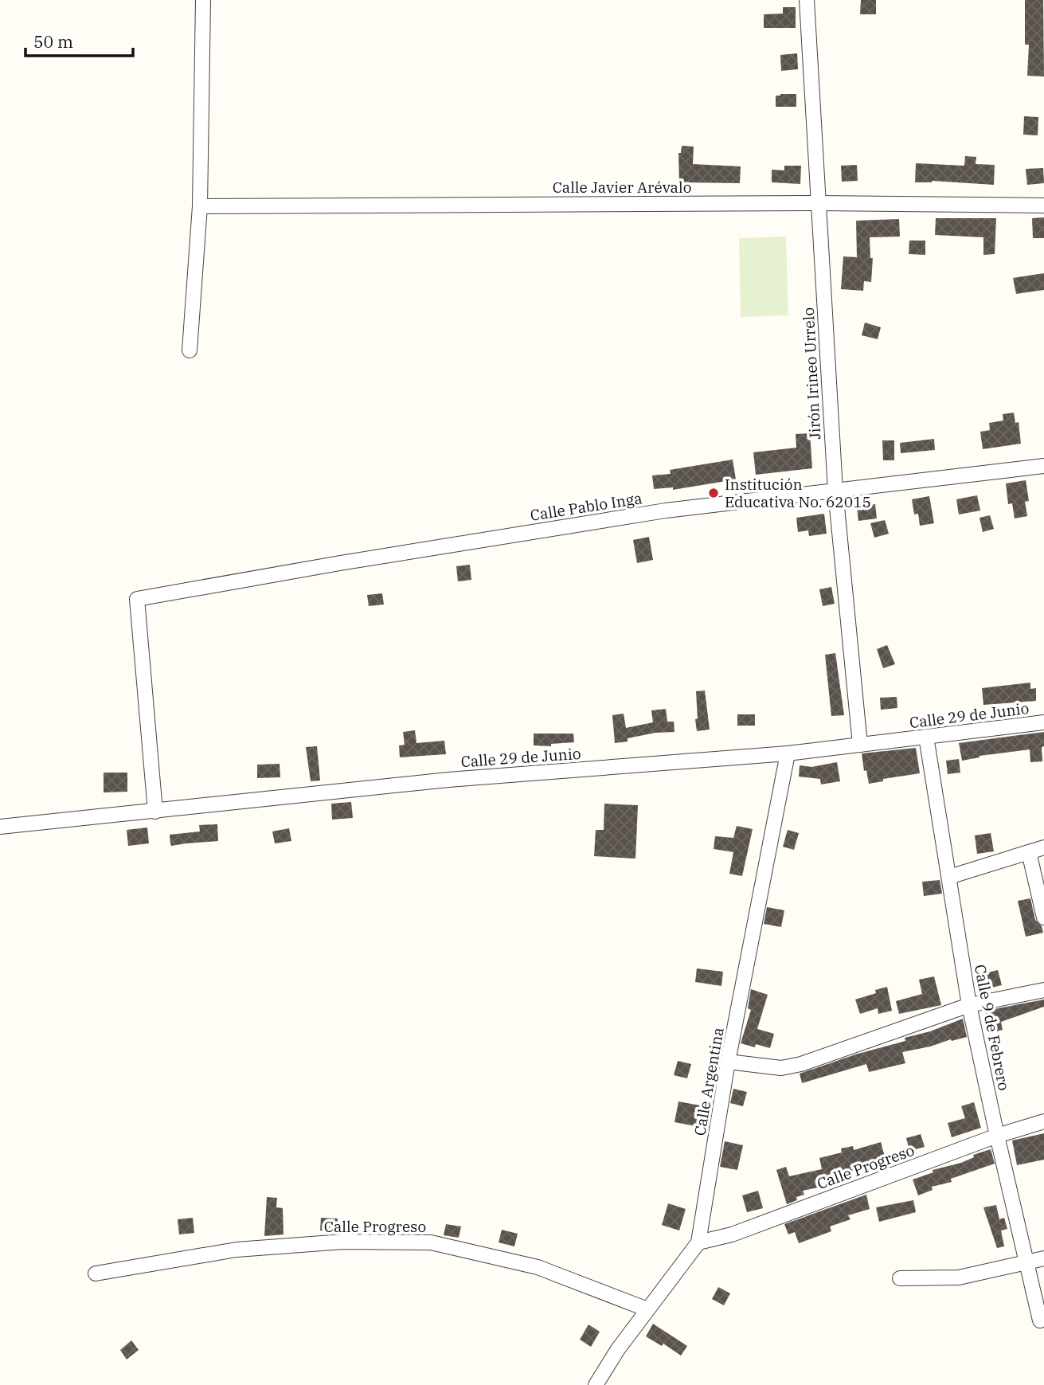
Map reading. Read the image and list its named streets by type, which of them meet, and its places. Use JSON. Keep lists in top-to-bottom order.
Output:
{
  "streets": {
    "street": [
      "Calle Javier Arévalo",
      "Jirón Irineo Urrelo",
      "Calle Pablo Inga",
      "Calle 29 de Junio",
      "Calle 9 de Febrero",
      "Calle Argentina",
      "Calle Progreso"
    ]
  },
  "crossings": [
    ["Calle Javier Arévalo", "Jirón Irineo Urrelo"],
    ["Jirón Irineo Urrelo", "Calle Pablo Inga"],
    ["Jirón Irineo Urrelo", "Calle 29 de Junio"],
    ["Calle Pablo Inga", "Calle 29 de Junio"],
    ["Calle 29 de Junio", "Calle 9 de Febrero"],
    ["Calle 29 de Junio", "Calle Argentina"],
    ["Calle 9 de Febrero", "Calle Progreso"],
    ["Calle Argentina", "Calle Progreso"]
  ],
  "places": ["Institución Educativa No. 62015"],
  "scale_bar": "50 m"
}
